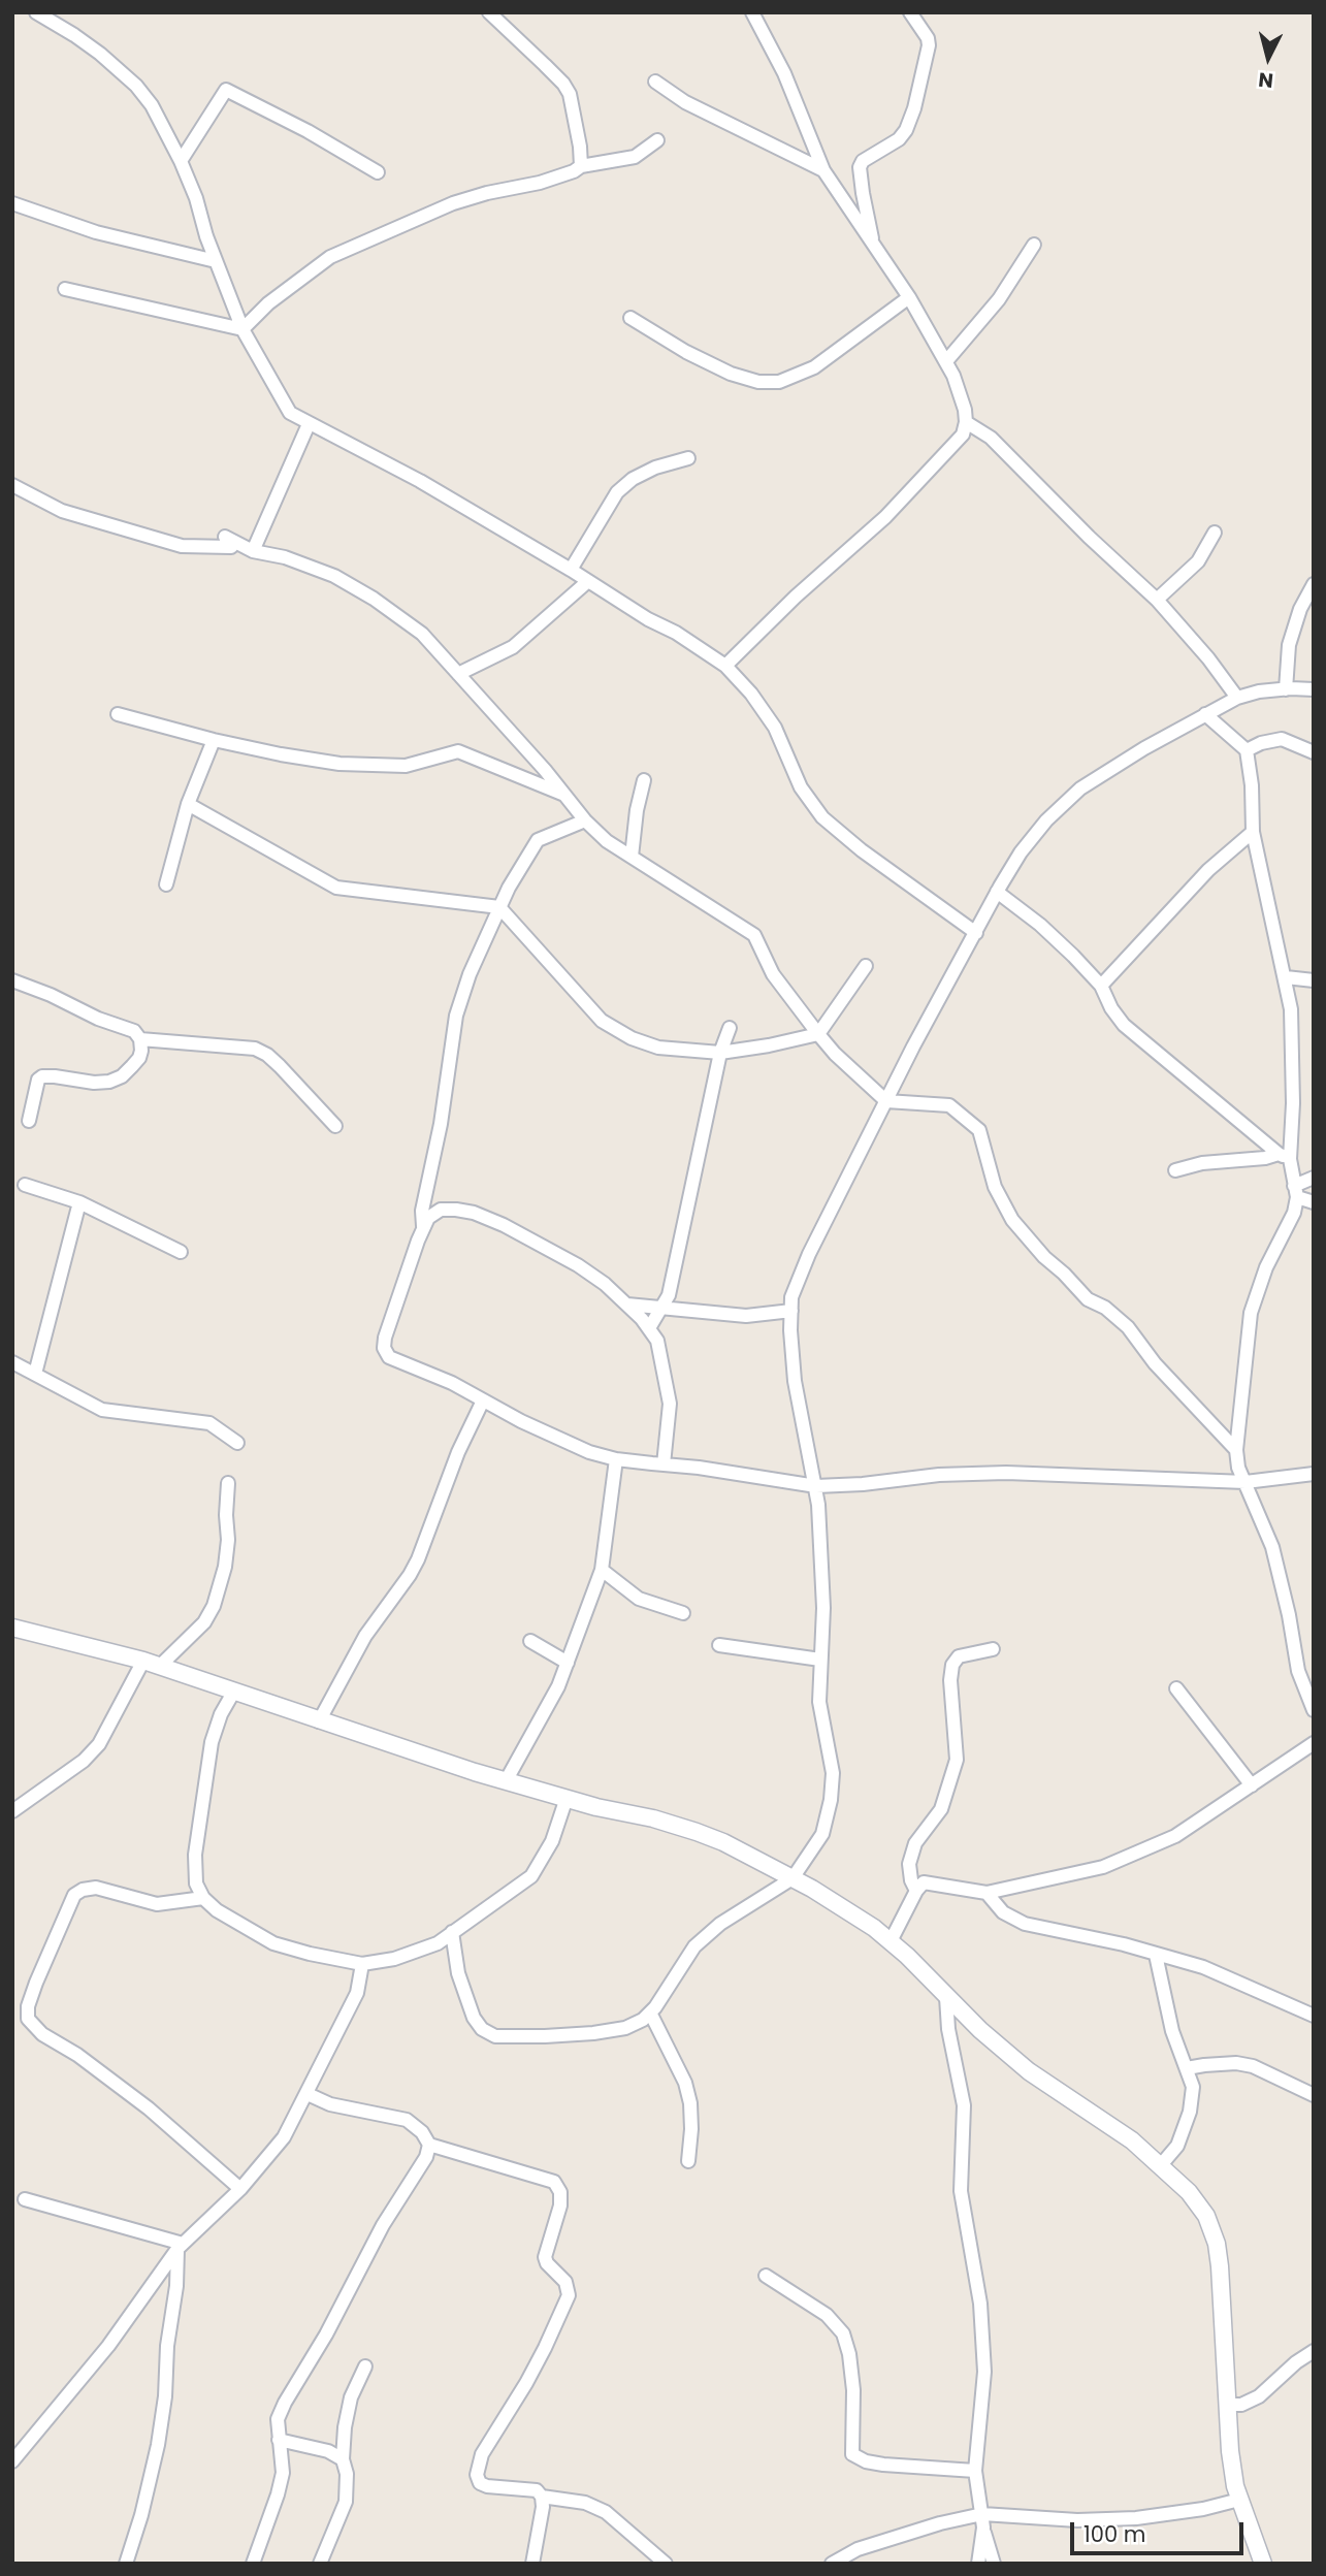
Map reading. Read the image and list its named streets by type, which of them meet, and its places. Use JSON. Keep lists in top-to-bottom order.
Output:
{
  "scale_bar": "100 m",
  "north": "bottom"
}
